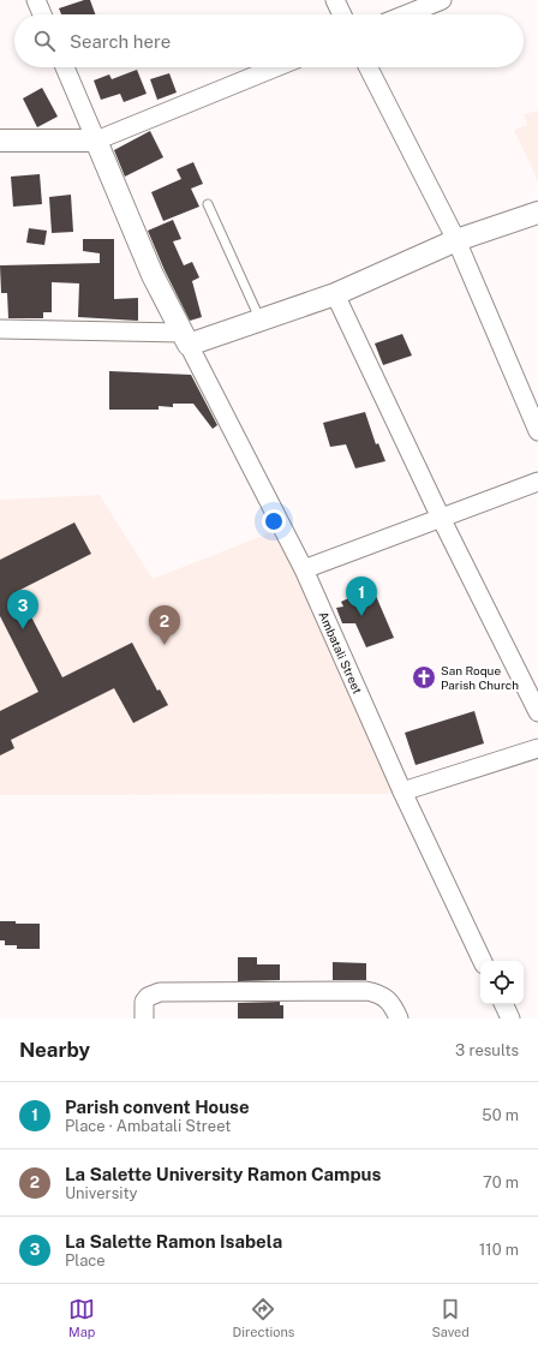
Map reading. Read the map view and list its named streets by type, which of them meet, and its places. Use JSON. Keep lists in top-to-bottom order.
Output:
{
  "streets": {
    "street": ["Ambatali Street"]
  },
  "places": {
    "church": ["San Roque Parish Church"]
  },
  "page": {
    "search": "Search here",
    "pins": ["1", "3", "2"],
    "heading": ["Nearby", "3 results"],
    "list": [
      {
        "mark": "1",
        "name": "Parish convent House",
        "note": "Place · Ambatali Street",
        "value": "50 m"
      },
      {
        "mark": "2",
        "name": "La Salette University Ramon Campus",
        "note": "University",
        "value": "70 m"
      },
      {
        "mark": "3",
        "name": "La Salette Ramon Isabela",
        "note": "Place",
        "value": "110 m"
      }
    ],
    "nav": ["Map", "Directions", "Saved"]
  }
}
